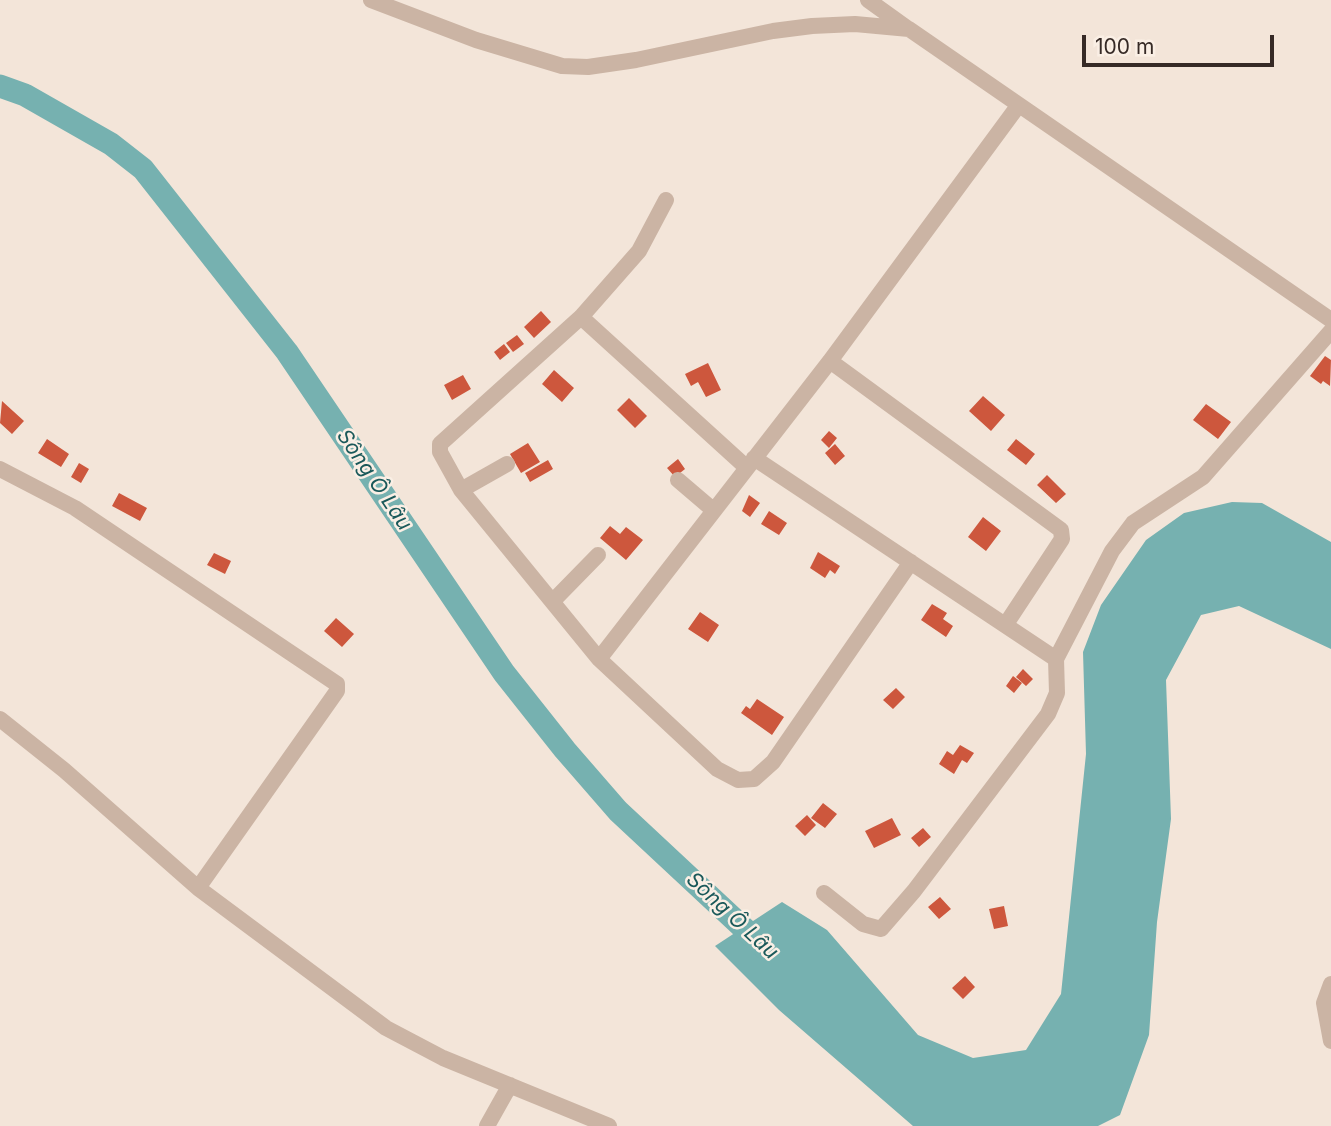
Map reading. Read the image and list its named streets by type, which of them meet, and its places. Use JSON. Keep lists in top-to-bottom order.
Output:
{
  "water": ["Sông Ô Lâu"],
  "scale_bar": "100 m"
}
